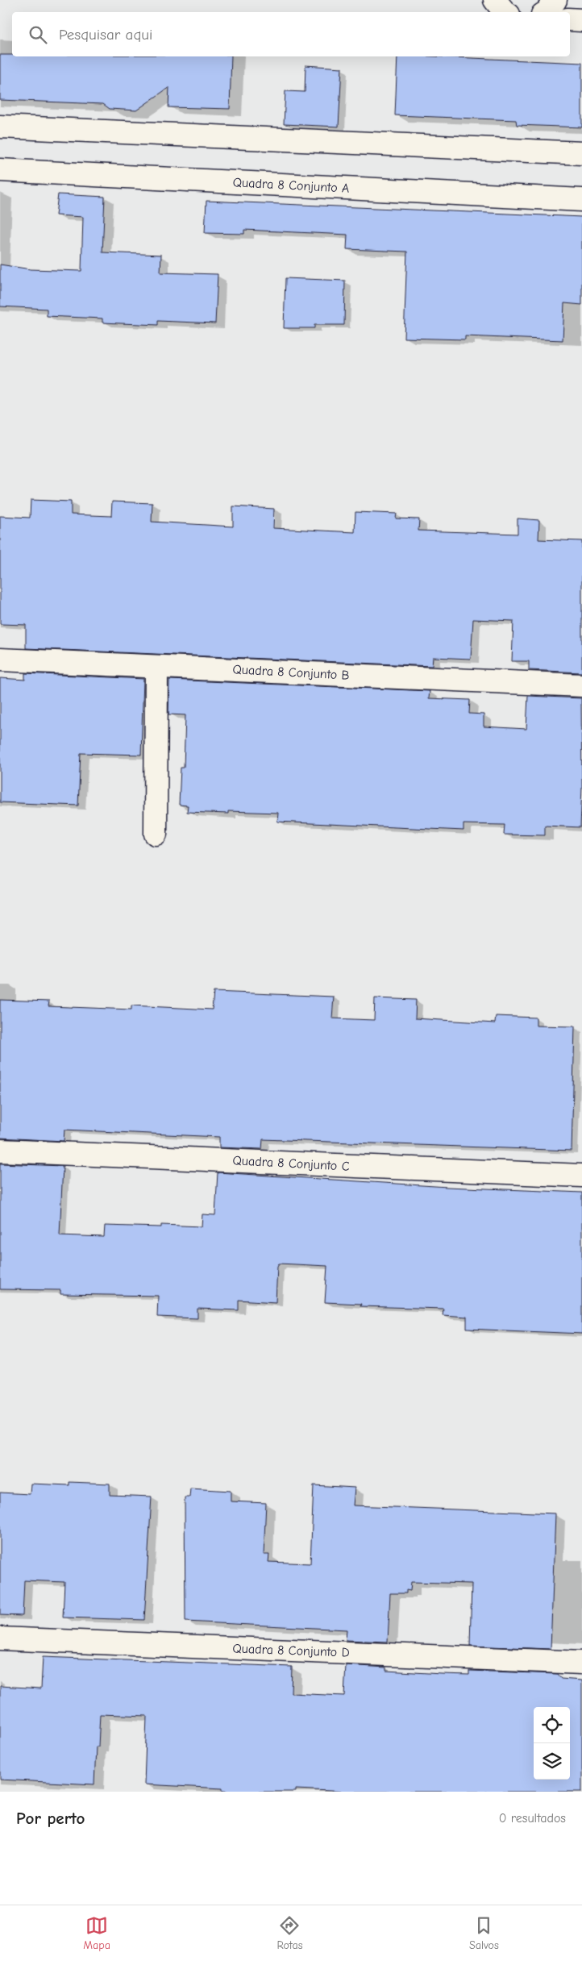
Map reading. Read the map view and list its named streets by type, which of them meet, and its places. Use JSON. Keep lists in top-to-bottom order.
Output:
{
  "streets": {
    "street": [
      "Quadra 8 Conjunto A",
      "Quadra 8 Conjunto B",
      "Quadra 8 Conjunto C",
      "Quadra 8 Conjunto D"
    ]
  },
  "page": {
    "search": "Pesquisar aqui",
    "heading": ["Por perto", "0 resultados"],
    "nav": ["Mapa", "Rotas", "Salvos"]
  }
}
